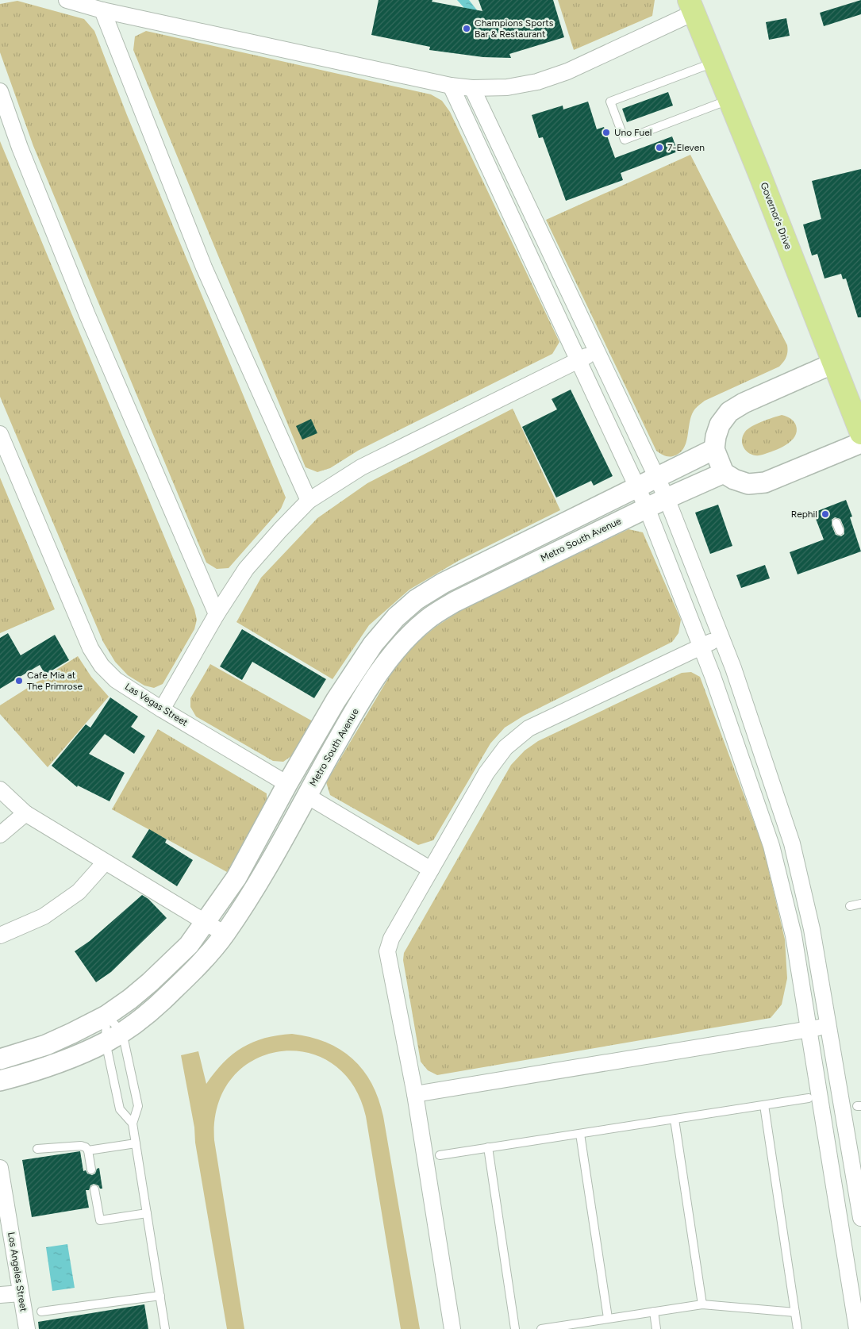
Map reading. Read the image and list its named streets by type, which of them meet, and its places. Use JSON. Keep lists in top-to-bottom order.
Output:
{
  "streets": {
    "main road": ["Governor's Drive"],
    "street": ["Metro South Avenue", "Las Vegas Street", "Los Angeles Street"]
  },
  "crossings": [
    ["Metro South Avenue", "Las Vegas Street"]
  ],
  "places": [
    "Champions Sports Bar & Restaurant",
    "Uno Fuel",
    "7-Eleven",
    "Rephil",
    "Cafe Mia at The Primrose"
  ]
}
